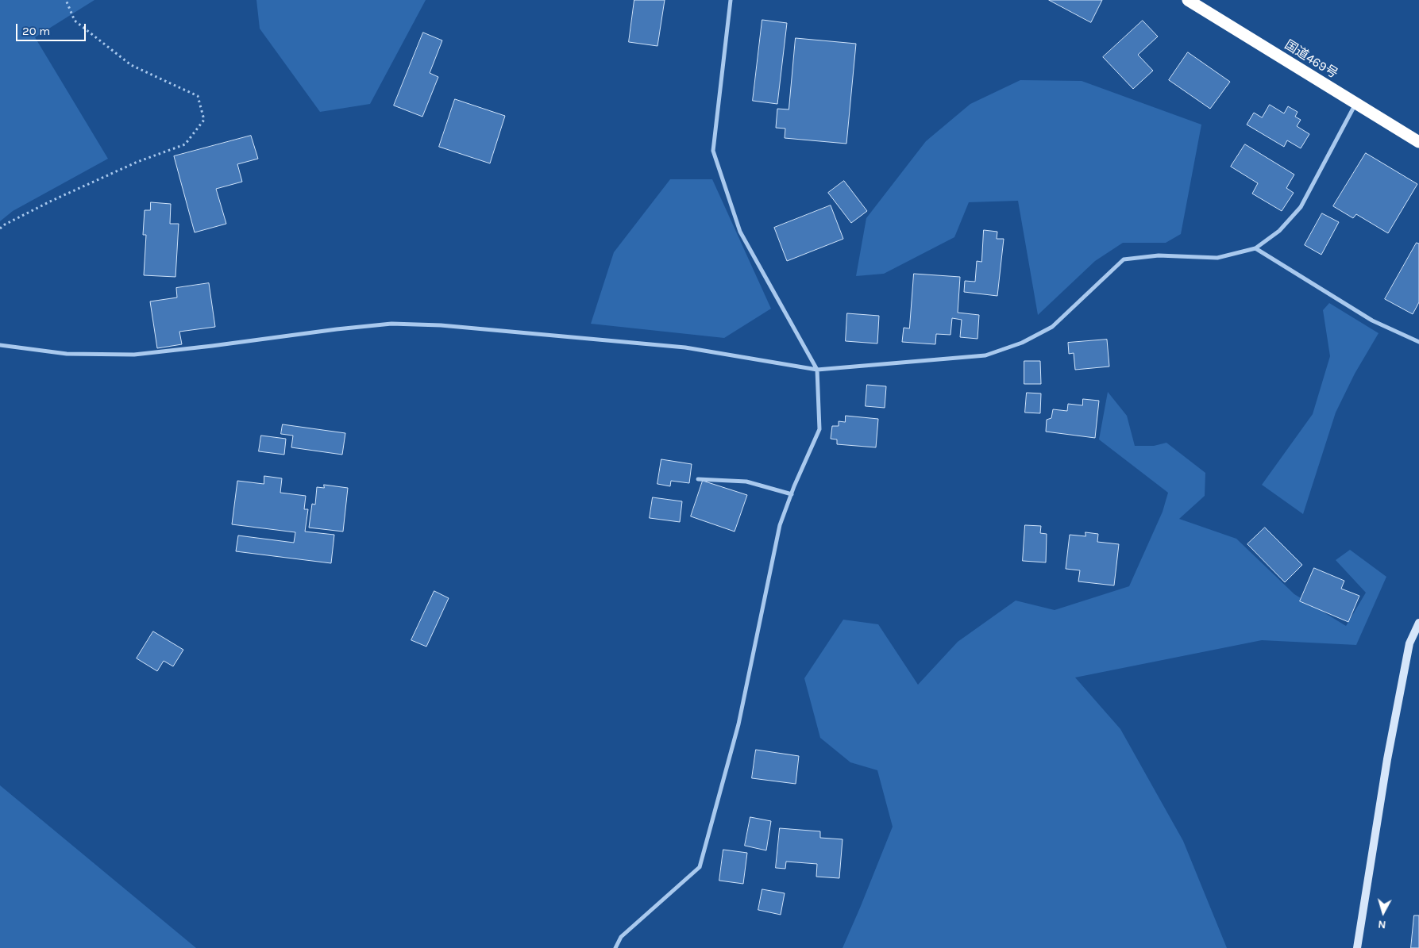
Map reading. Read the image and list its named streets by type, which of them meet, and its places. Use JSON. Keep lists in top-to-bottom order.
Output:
{
  "streets": {
    "highway": ["国道469号"]
  },
  "scale_bar": "20 m",
  "north": "bottom"
}
